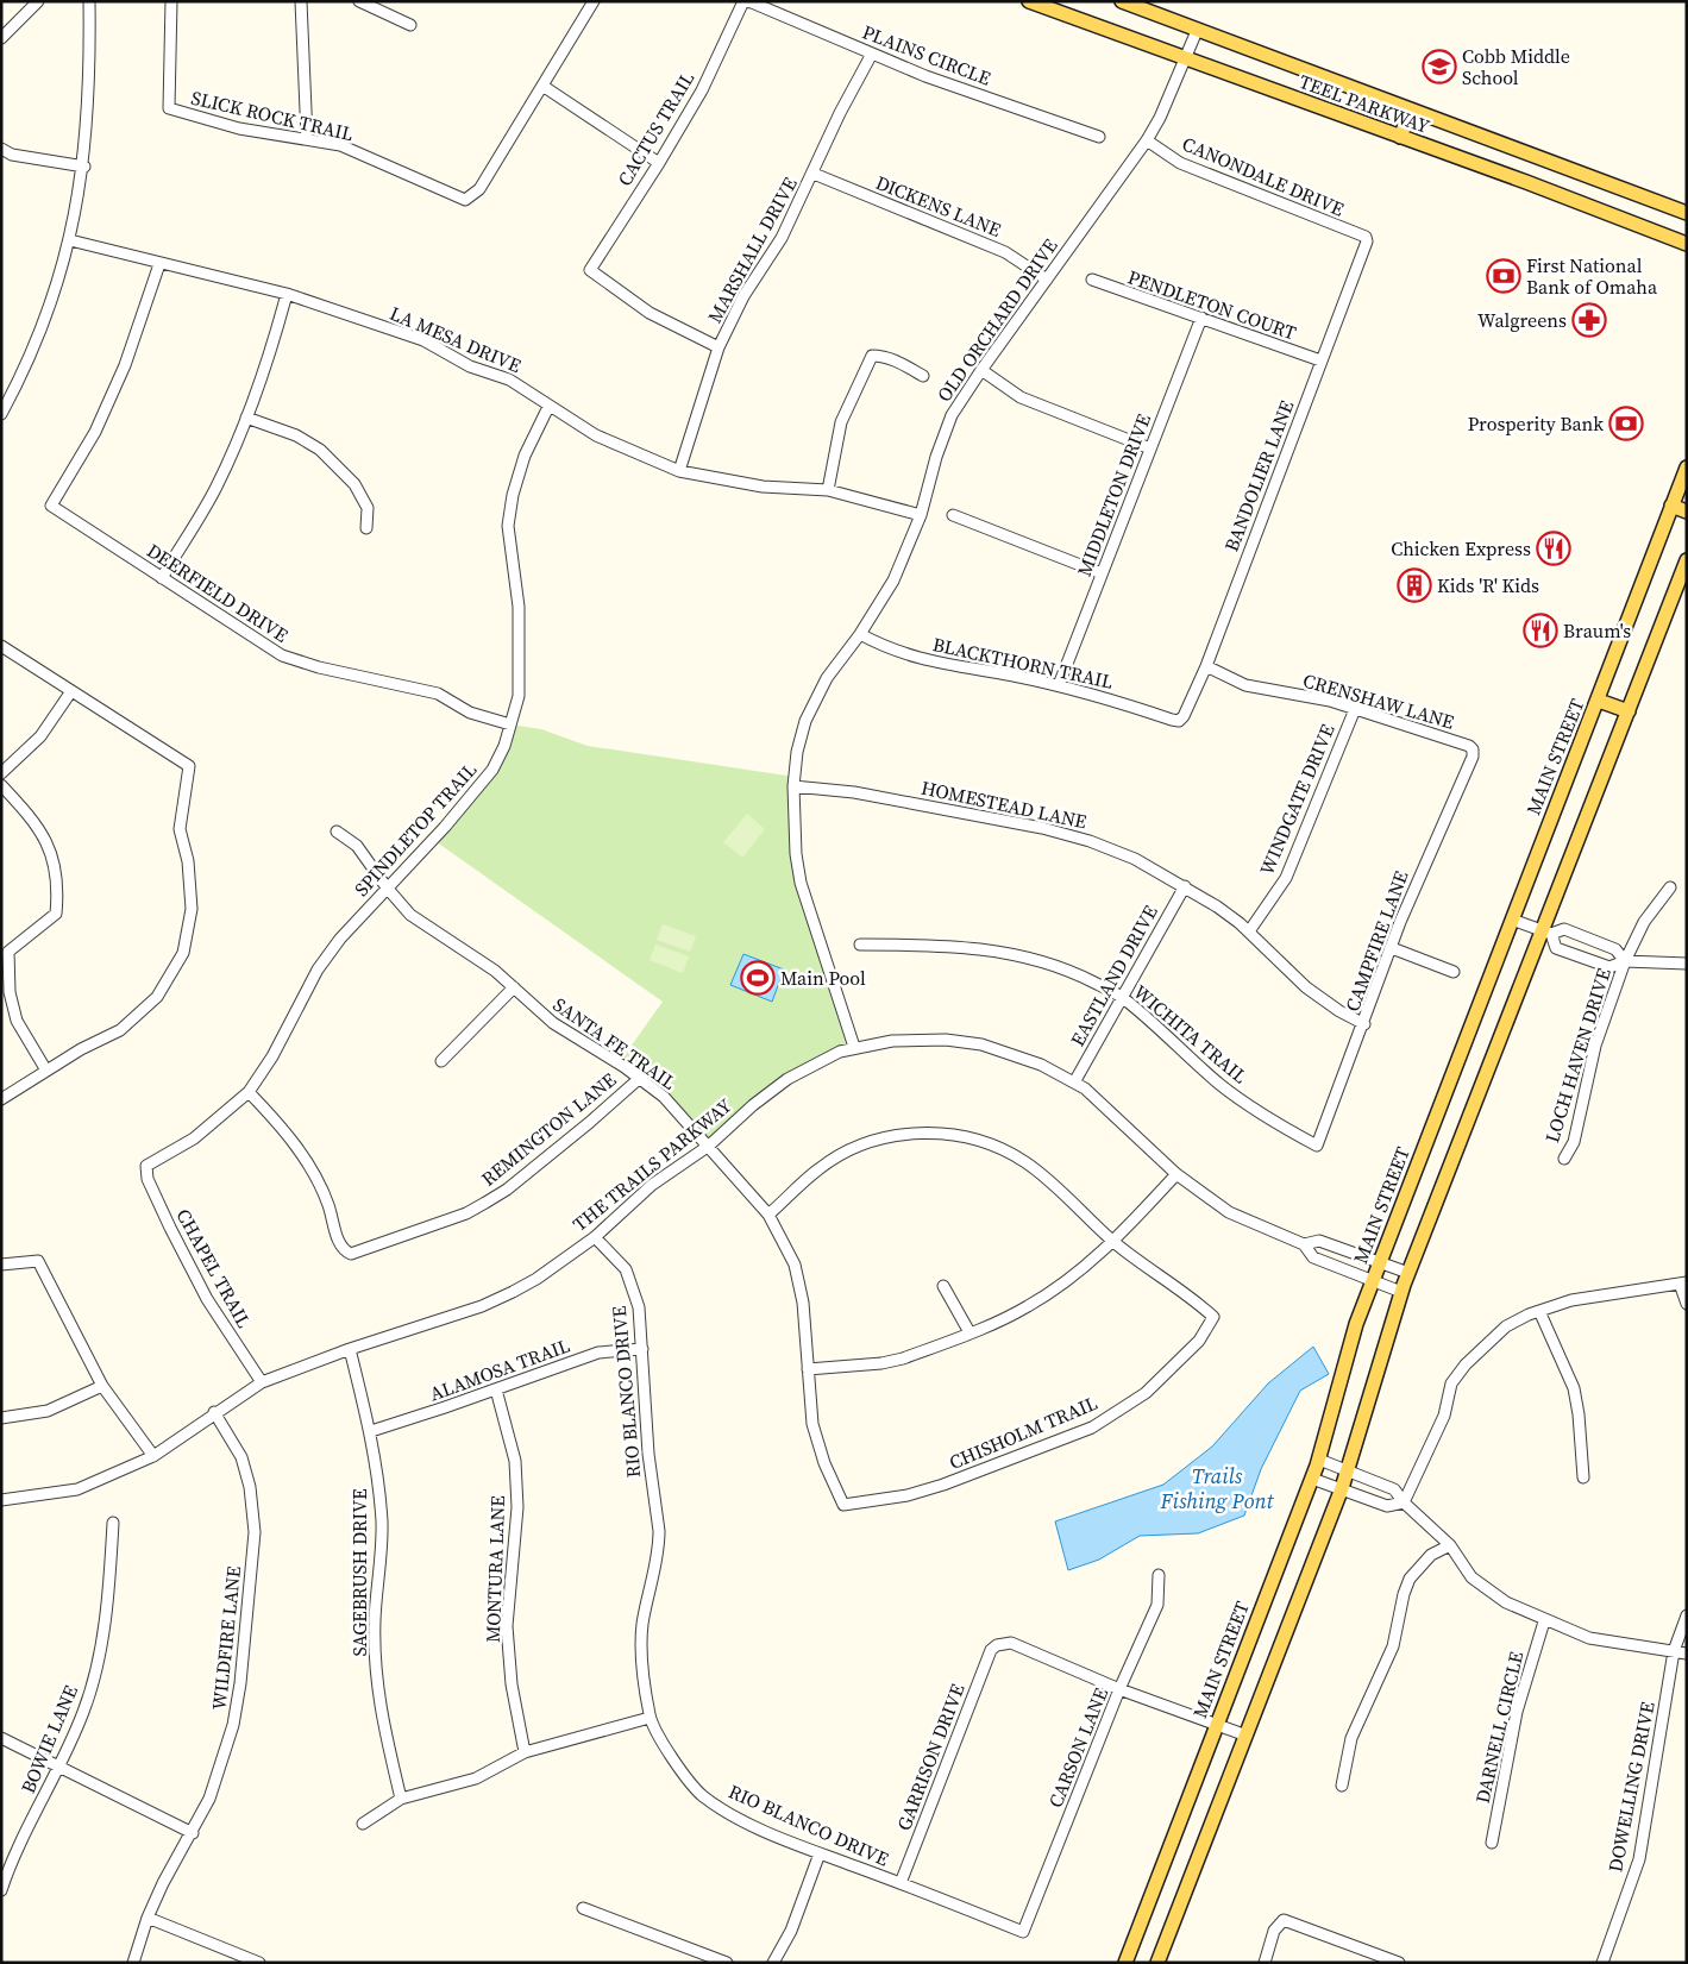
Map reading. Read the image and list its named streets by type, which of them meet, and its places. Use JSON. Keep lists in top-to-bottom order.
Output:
{
  "streets": {
    "main road": ["TEEL PARKWAY", "MAIN STREET"],
    "street": [
      "PLAINS CIRCLE",
      "SLICK ROCK TRAIL",
      "CACTUS TRAIL",
      "CANONDALE DRIVE",
      "DICKENS LANE",
      "MARSHALL DRIVE",
      "PENDLETON COURT",
      "OLD ORCHARD DRIVE",
      "LA MESA DRIVE",
      "BANDOLIER LANE",
      "MIDDLETON DRIVE",
      "DEERFIELD DRIVE",
      "BLACKTHORN TRAIL",
      "CRENSHAW LANE",
      "WINDGATE DRIVE",
      "HOMESTEAD LANE",
      "SPINDLETOP TRAIL",
      "CAMPFIRE LANE",
      "EASTLAND DRIVE",
      "WICHITA TRAIL",
      "SANTA FE TRAIL",
      "LOCH HAVEN DRIVE",
      "REMINGTON LANE",
      "THE TRAILS PARKWAY",
      "CHAPEL TRAIL",
      "ALAMOSA TRAIL",
      "RIO BLANCO DRIVE",
      "CHISHOLM TRAIL",
      "MONTURA LANE",
      "SAGEBRUSH DRIVE",
      "WILDFIRE LANE",
      "DARNELL CIRCLE",
      "BOWIE LANE",
      "CARSON LANE",
      "GARRISON DRIVE",
      "DOWELLING DRIVE"
    ]
  },
  "crossings": [
    ["PLAINS CIRCLE", "CACTUS TRAIL"],
    ["PLAINS CIRCLE", "MARSHALL DRIVE"],
    ["TEEL PARKWAY", "OLD ORCHARD DRIVE"],
    ["CACTUS TRAIL", "MARSHALL DRIVE"],
    ["CANONDALE DRIVE", "OLD ORCHARD DRIVE"],
    ["CANONDALE DRIVE", "BANDOLIER LANE"],
    ["DICKENS LANE", "MARSHALL DRIVE"],
    ["DICKENS LANE", "OLD ORCHARD DRIVE"],
    ["MARSHALL DRIVE", "LA MESA DRIVE"],
    ["PENDLETON COURT", "BANDOLIER LANE"],
    ["PENDLETON COURT", "MIDDLETON DRIVE"],
    ["OLD ORCHARD DRIVE", "LA MESA DRIVE"],
    ["OLD ORCHARD DRIVE", "BLACKTHORN TRAIL"],
    ["OLD ORCHARD DRIVE", "HOMESTEAD LANE"],
    ["OLD ORCHARD DRIVE", "THE TRAILS PARKWAY"],
    ["LA MESA DRIVE", "DEERFIELD DRIVE"],
    ["LA MESA DRIVE", "SPINDLETOP TRAIL"],
    ["BANDOLIER LANE", "BLACKTHORN TRAIL"],
    ["BANDOLIER LANE", "CRENSHAW LANE"],
    ["MIDDLETON DRIVE", "BLACKTHORN TRAIL"],
    ["DEERFIELD DRIVE", "SPINDLETOP TRAIL"],
    ["CRENSHAW LANE", "WINDGATE DRIVE"],
    ["CRENSHAW LANE", "CAMPFIRE LANE"],
    ["MAIN STREET", "THE TRAILS PARKWAY"],
    ["WINDGATE DRIVE", "HOMESTEAD LANE"],
    ["HOMESTEAD LANE", "CAMPFIRE LANE"],
    ["HOMESTEAD LANE", "EASTLAND DRIVE"],
    ["SPINDLETOP TRAIL", "SANTA FE TRAIL"],
    ["SPINDLETOP TRAIL", "REMINGTON LANE"],
    ["SPINDLETOP TRAIL", "CHAPEL TRAIL"],
    ["CAMPFIRE LANE", "WICHITA TRAIL"],
    ["EASTLAND DRIVE", "WICHITA TRAIL"],
    ["EASTLAND DRIVE", "THE TRAILS PARKWAY"],
    ["SANTA FE TRAIL", "REMINGTON LANE"],
    ["SANTA FE TRAIL", "THE TRAILS PARKWAY"],
    ["SANTA FE TRAIL", "CHISHOLM TRAIL"],
    ["THE TRAILS PARKWAY", "CHAPEL TRAIL"],
    ["THE TRAILS PARKWAY", "RIO BLANCO DRIVE"],
    ["THE TRAILS PARKWAY", "SAGEBRUSH DRIVE"],
    ["THE TRAILS PARKWAY", "WILDFIRE LANE"],
    ["ALAMOSA TRAIL", "RIO BLANCO DRIVE"],
    ["ALAMOSA TRAIL", "MONTURA LANE"],
    ["ALAMOSA TRAIL", "SAGEBRUSH DRIVE"],
    ["RIO BLANCO DRIVE", "CARSON LANE"],
    ["RIO BLANCO DRIVE", "GARRISON DRIVE"],
    ["CARSON LANE", "GARRISON DRIVE"]
  ],
  "water": ["Trails Fishing Pont"],
  "places": {
    "school or university": ["Cobb Middle School"],
    "bank": ["First National Bank of Omaha", "Prosperity Bank"],
    "pharmacy": ["Walgreens"],
    "restaurant": ["Chicken Express", "Braum's"],
    "building": ["Kids 'R' Kids"],
    "sports": ["Main Pool"]
  }
}
